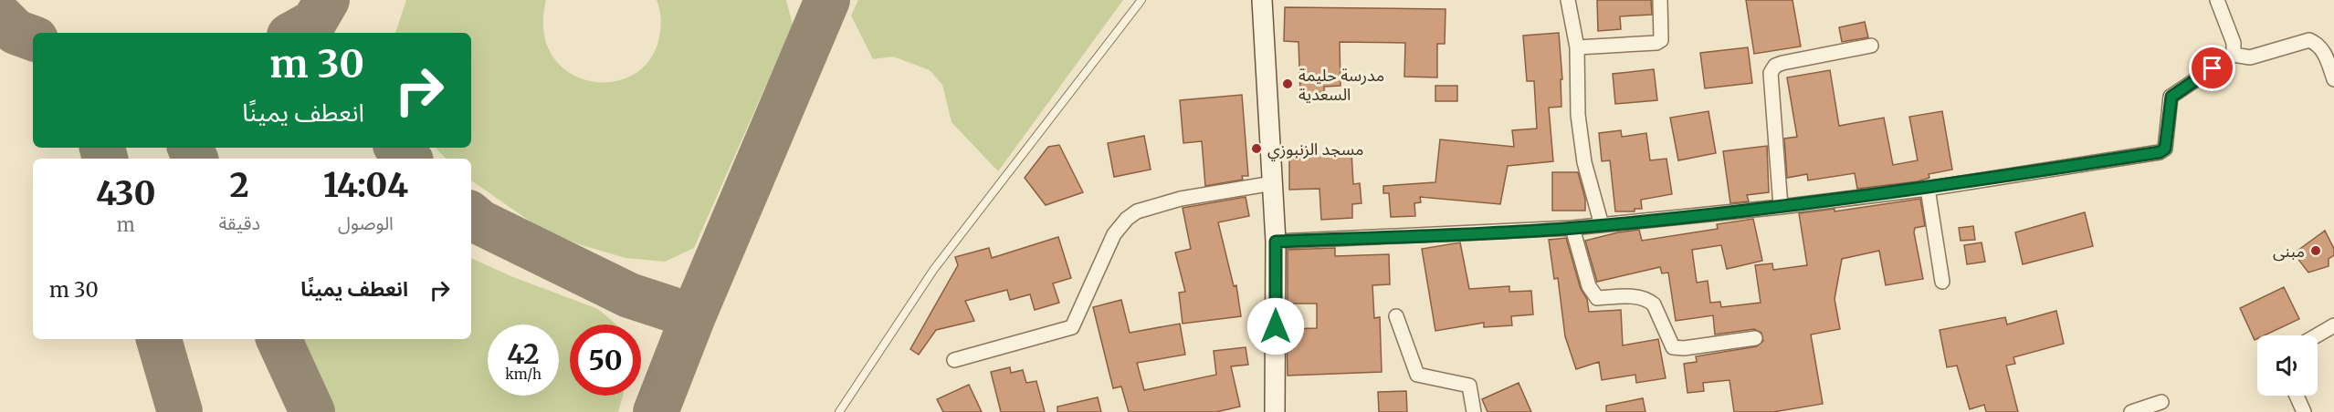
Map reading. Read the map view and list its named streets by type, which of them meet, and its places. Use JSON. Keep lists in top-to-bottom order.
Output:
{
  "places": ["مدرسة حليمة السعدية", "مسجد الزنبوزي", "مبنى"],
  "page": {
    "turn": ["30 m", "انعطف يمينًا"],
    "eta": [
      "14:04",
      "الوصول",
      "2",
      "دقيقة",
      "430",
      "m"
    ],
    "list": [
      {
        "name": "انعطف يمينًا",
        "value": "30 m"
      }
    ],
    "speed": "42 km/h",
    "limit": "50"
  }
}
